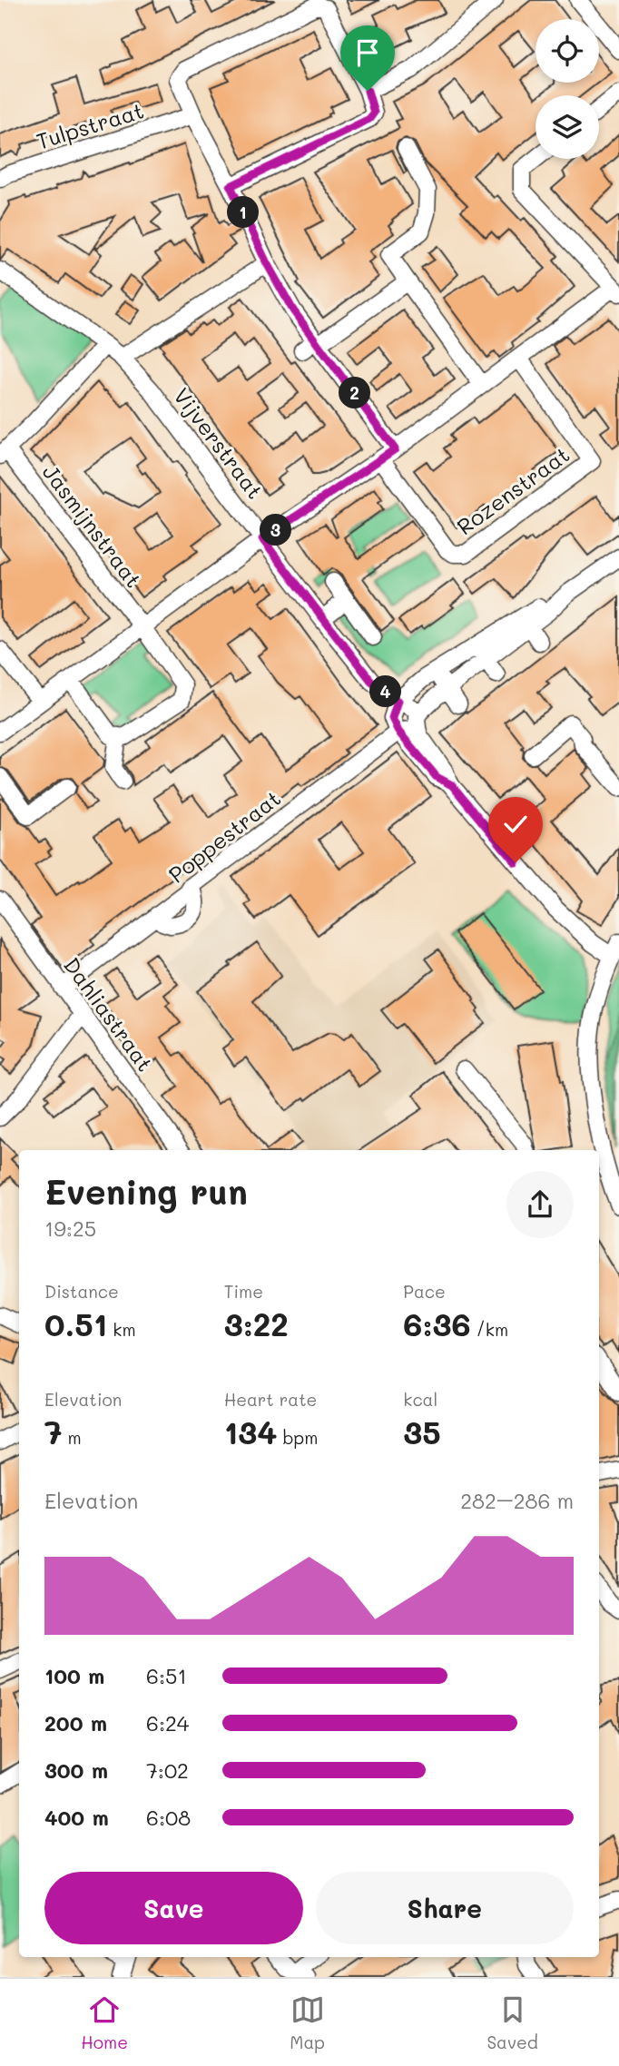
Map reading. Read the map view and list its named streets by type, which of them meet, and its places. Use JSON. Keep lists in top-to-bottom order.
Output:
{
  "streets": {
    "street": [
      "Tulpstraat",
      "Vijverstraat",
      "Rozenstraat",
      "Jasmijnstraat",
      "Poppestraat",
      "Dahliastraat"
    ]
  },
  "crossings": [
    ["Poppestraat", "Dahliastraat"]
  ],
  "page": {
    "pins": [
      "1",
      "2",
      "3",
      "4"
    ],
    "heading": ["Evening run", "19:25"],
    "stats": [
      ["Distance", "0.51 km"],
      ["Time", "3:22"],
      ["Pace", "6:36 /km"],
      ["Elevation", "7 m"],
      ["Heart rate", "134 bpm"],
      ["kcal", "35"]
    ],
    "chart": ["Elevation", "282–286 m"],
    "list": [
      {
        "name": "100 m",
        "note": "6:51"
      },
      {
        "name": "200 m",
        "note": "6:24"
      },
      {
        "name": "300 m",
        "note": "7:02"
      },
      {
        "name": "400 m",
        "note": "6:08"
      }
    ],
    "buttons": ["Save", "Share"],
    "tabs": ["Home", "Map", "Saved"]
  }
}
